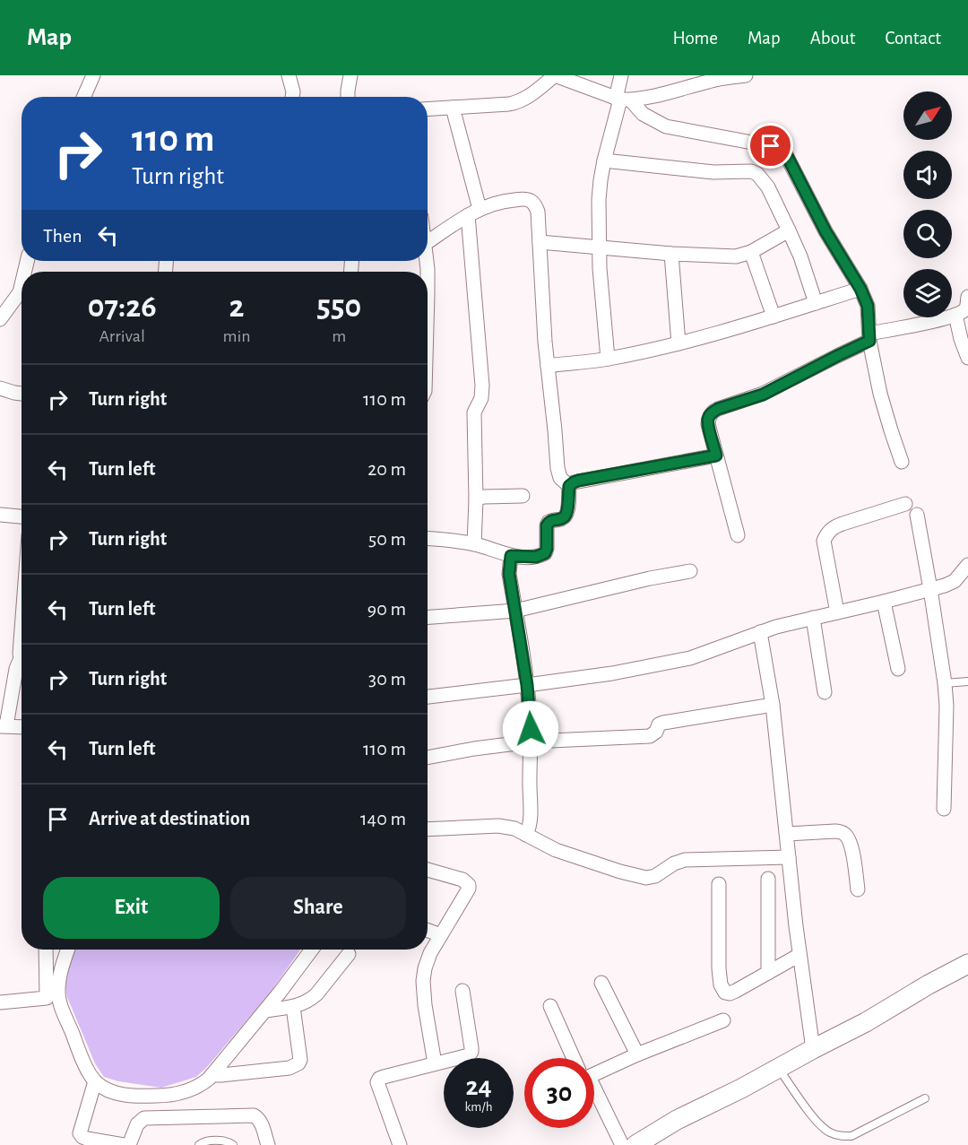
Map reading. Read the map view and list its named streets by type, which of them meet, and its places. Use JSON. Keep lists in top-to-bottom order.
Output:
{
  "north": "top right",
  "page": {
    "header": "Map",
    "nav": [
      "Home",
      "Map",
      "About",
      "Contact"
    ],
    "turn": ["110 m", "Turn right"],
    "then": "Then",
    "eta": [
      "07:26",
      "Arrival",
      "2",
      "min",
      "550",
      "m"
    ],
    "list": [
      {
        "name": "Turn right",
        "value": "110 m"
      },
      {
        "name": "Turn left",
        "value": "20 m"
      },
      {
        "name": "Turn right",
        "value": "50 m"
      },
      {
        "name": "Turn left",
        "value": "90 m"
      },
      {
        "name": "Turn right",
        "value": "30 m"
      },
      {
        "name": "Turn left",
        "value": "110 m"
      },
      {
        "name": "Arrive at destination",
        "value": "140 m"
      }
    ],
    "buttons": ["Exit", "Share"],
    "speed": "24 km/h",
    "limit": "30"
  }
}
